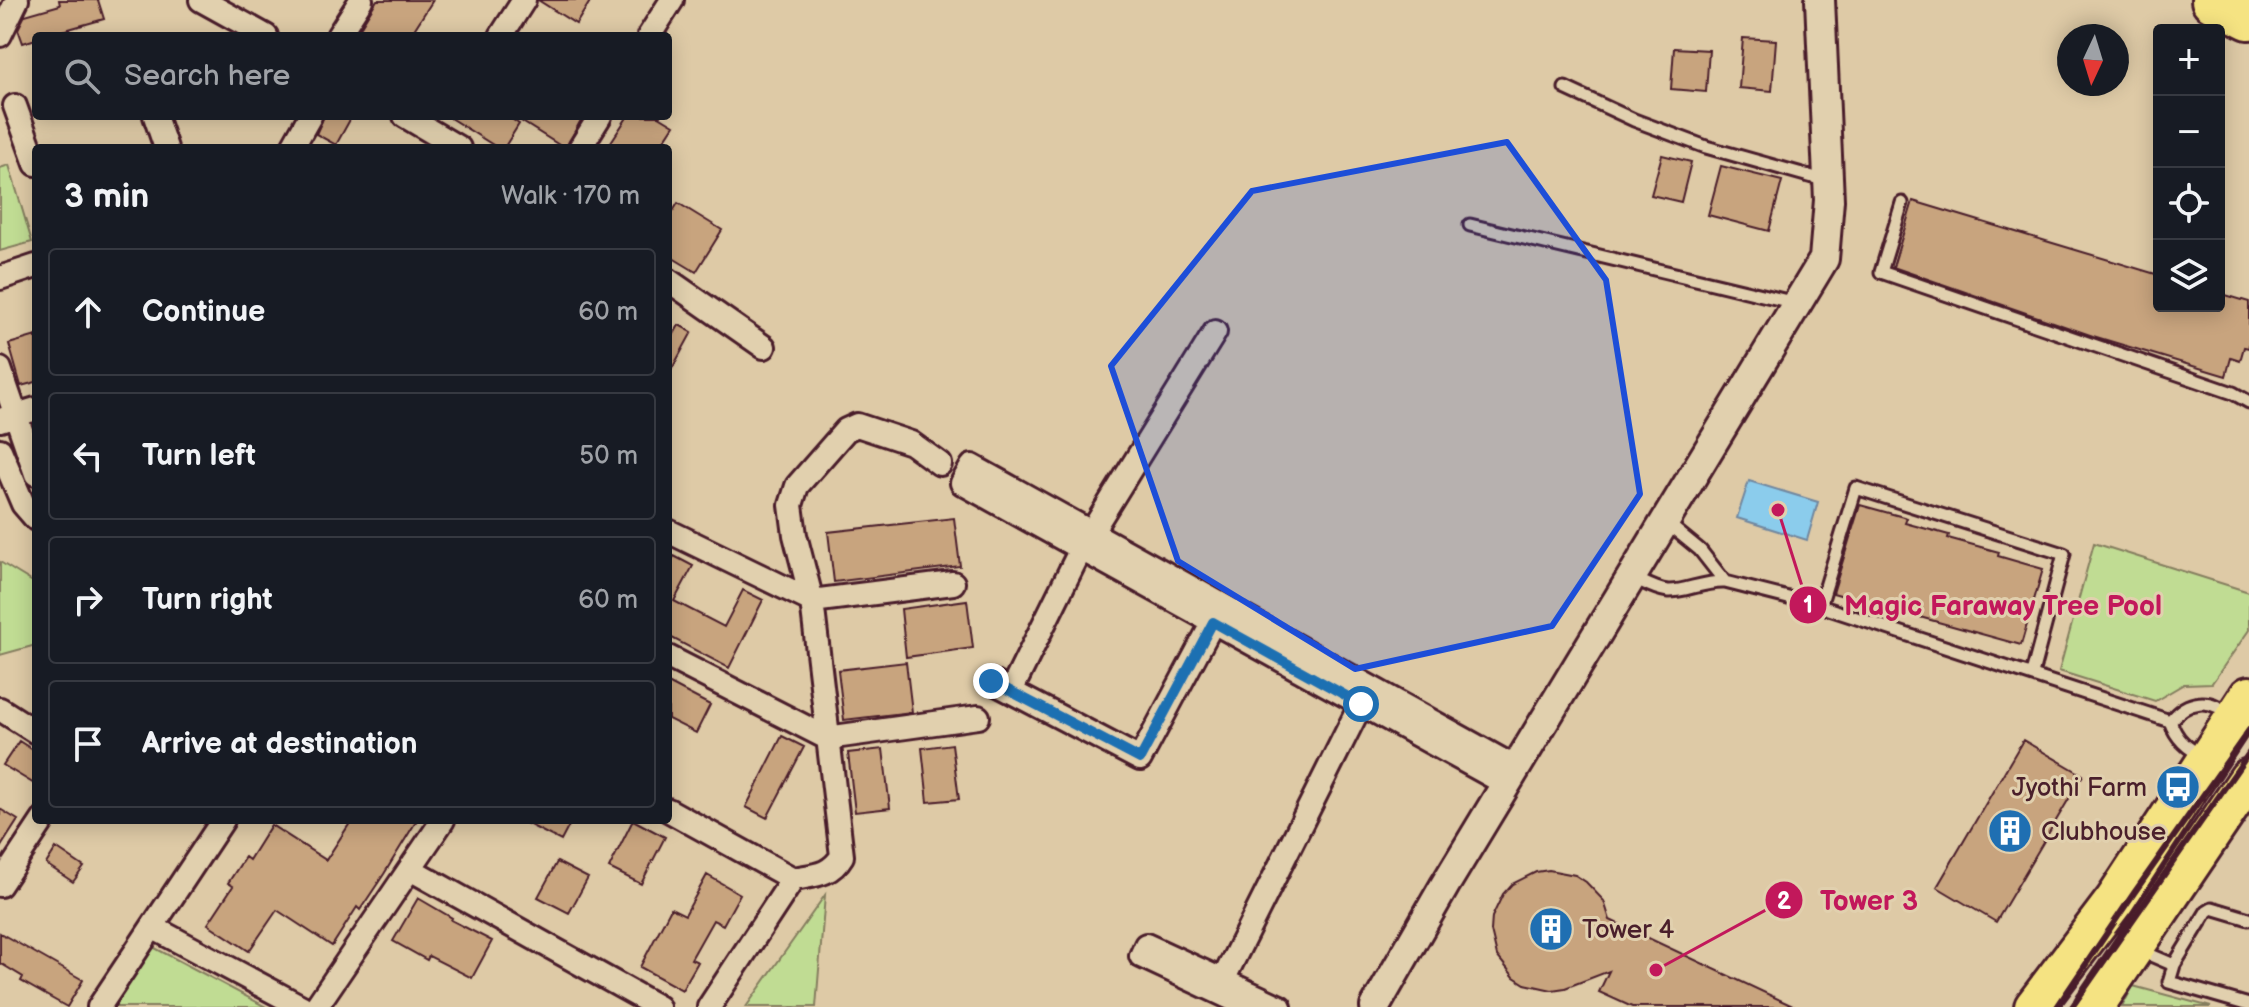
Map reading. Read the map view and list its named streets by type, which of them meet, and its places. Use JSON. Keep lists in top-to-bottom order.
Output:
{
  "places": {
    "other": ["Magic Faraway Tree Pool", "Tower 3"],
    "bus stop": ["Jyothi Farm"],
    "building": ["Clubhouse", "Tower 4"]
  },
  "north": "bottom",
  "page": {
    "map_buttons": ["+", "−"],
    "search": "Search here",
    "heading": ["3 min", "Walk · 170 m"],
    "list": [
      ["Continue", "60 m"],
      ["Turn left", "50 m"],
      ["Turn right", "60 m"],
      "Arrive at destination"
    ]
  }
}
